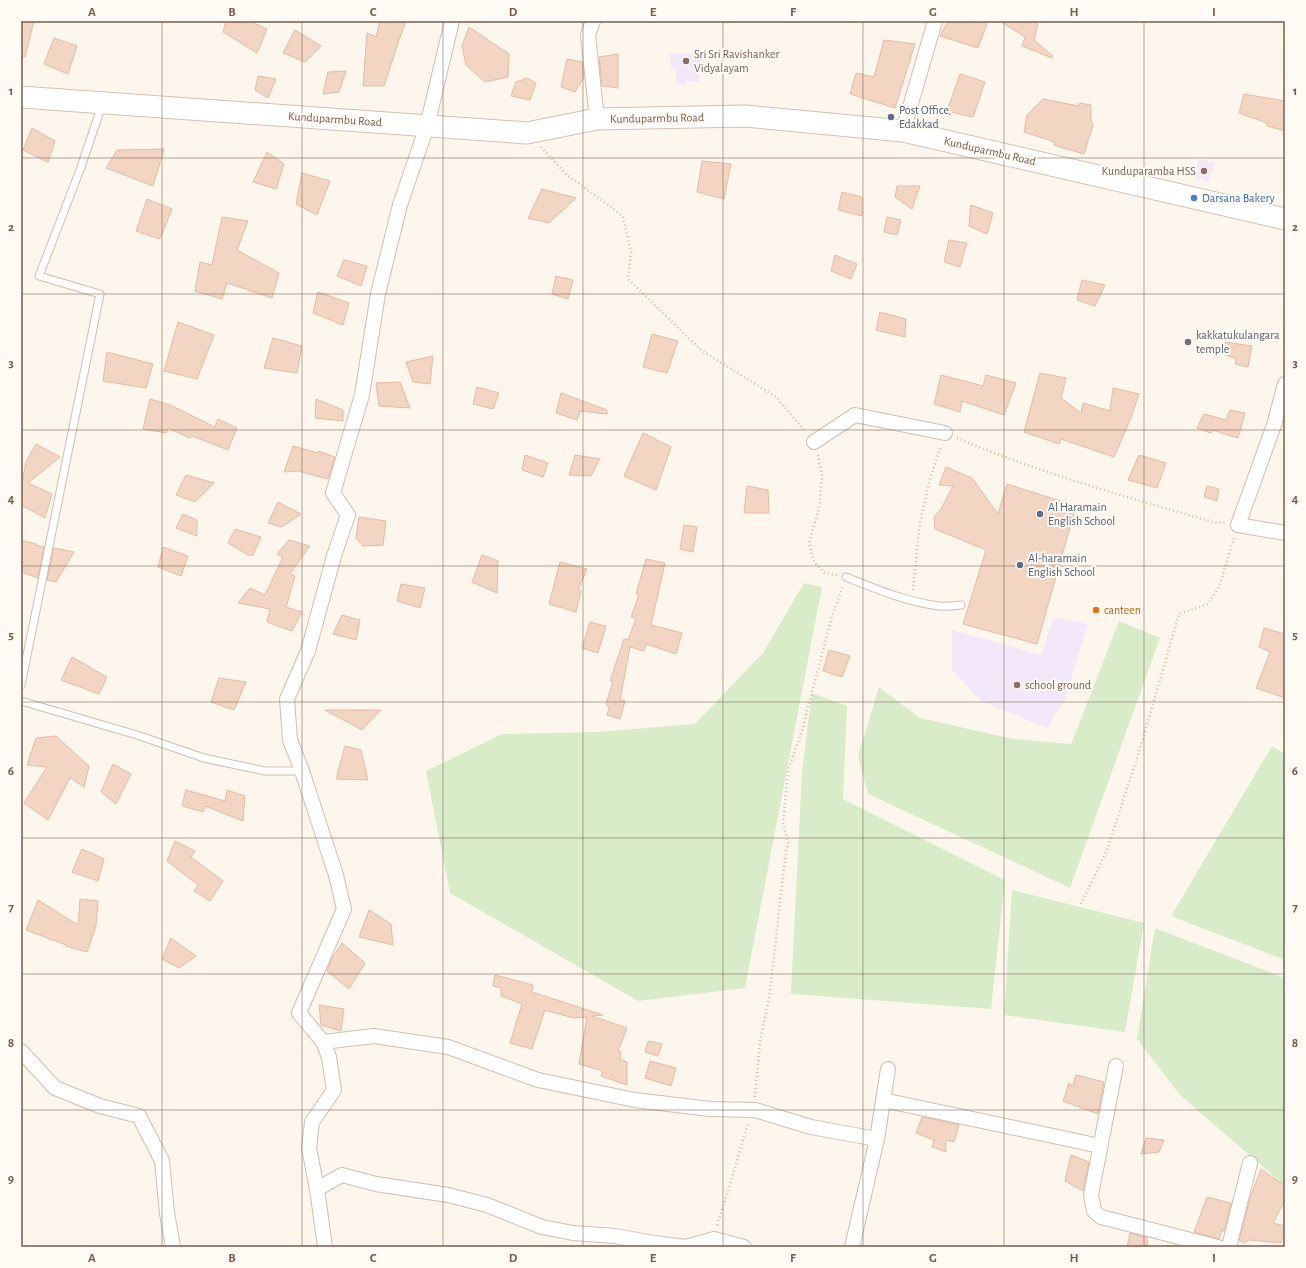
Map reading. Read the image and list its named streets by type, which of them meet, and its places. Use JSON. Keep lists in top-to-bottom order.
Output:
{
  "streets": {
    "main road": ["Kunduparmbu Road"]
  },
  "places": [
    "Sri Sri Ravishanker Vidyalayam",
    "Post Office, Edakkad",
    "Kunduparamba HSS",
    "Darsana Bakery",
    "kakkatukulangara temple",
    "Al Haramain English School",
    "Al-haramain English School",
    "canteen",
    "school ground"
  ],
  "grid": {
    "columns": [
      "A",
      "B",
      "C",
      "D",
      "E",
      "F",
      "G",
      "H",
      "I"
    ],
    "rows": [
      "1",
      "2",
      "3",
      "4",
      "5",
      "6",
      "7",
      "8",
      "9"
    ]
  }
}
